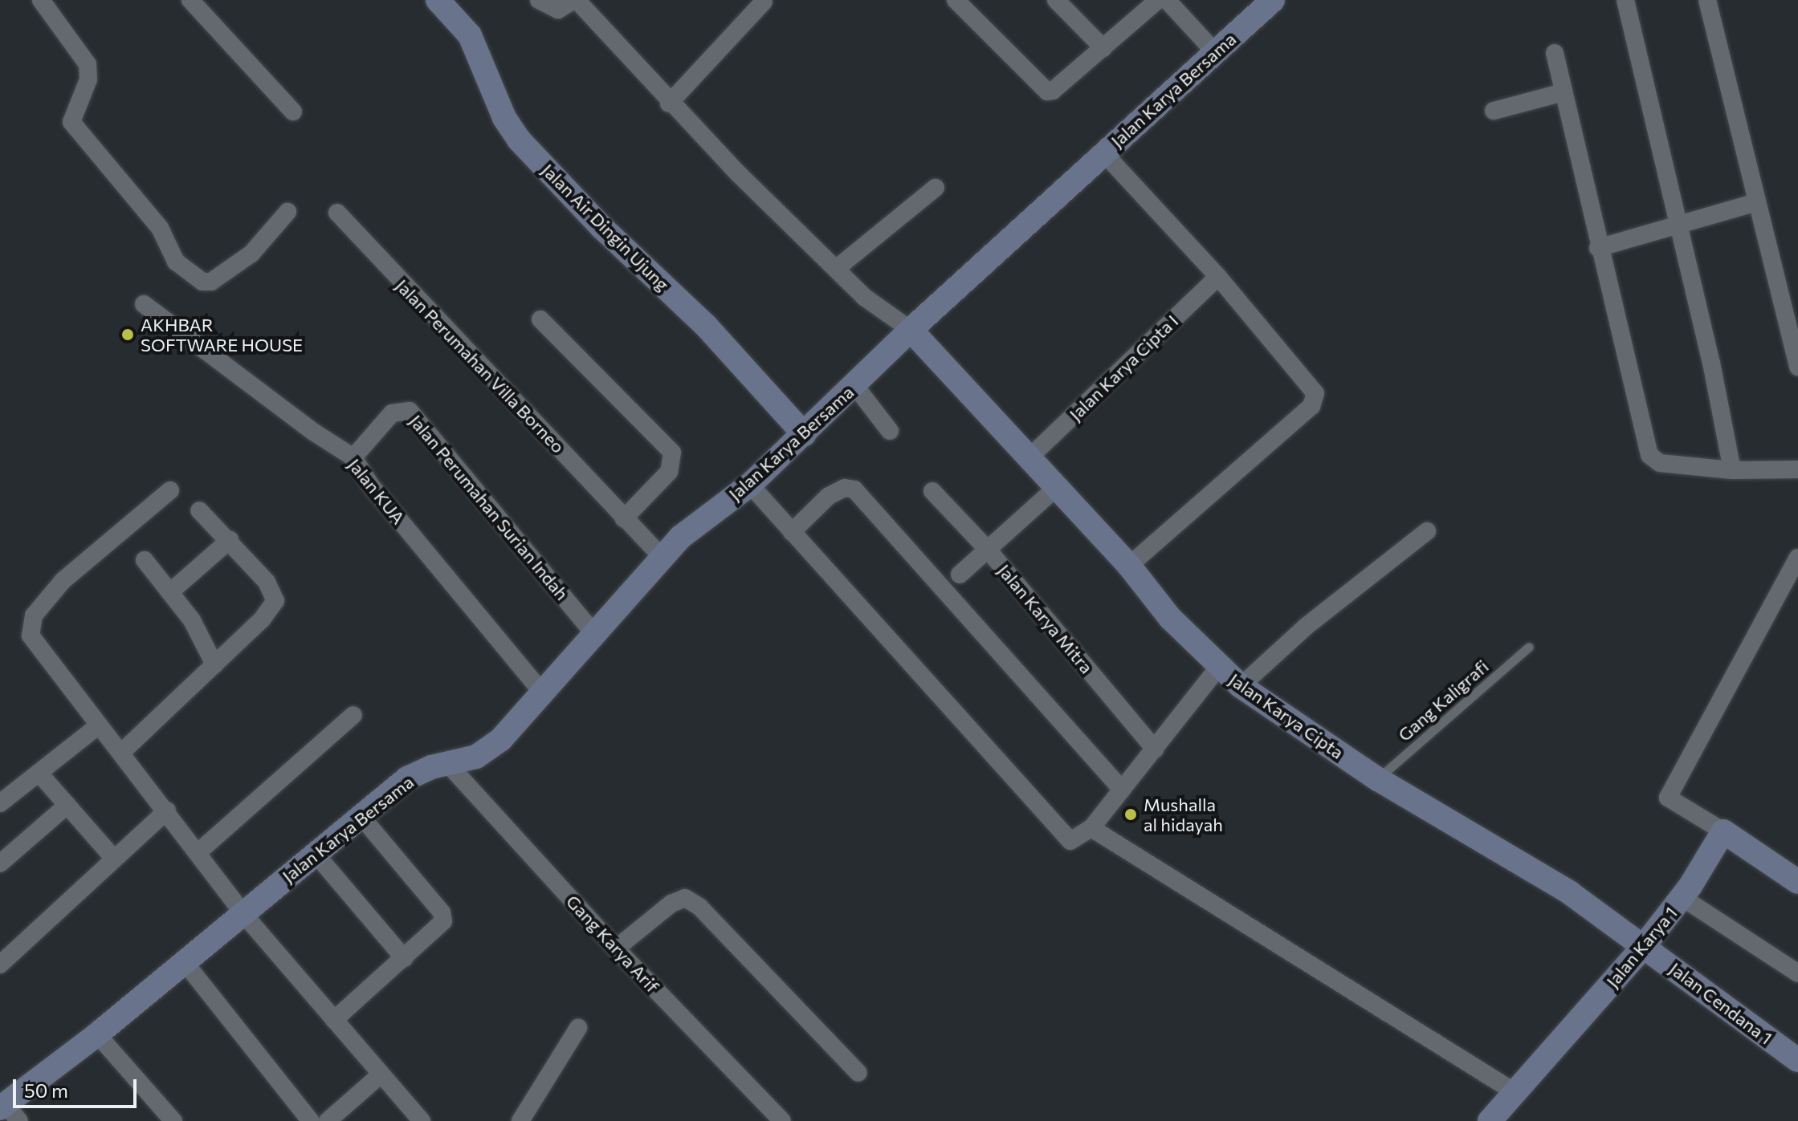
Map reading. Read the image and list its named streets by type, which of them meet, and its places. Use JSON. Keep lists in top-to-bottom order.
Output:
{
  "streets": {
    "street": [
      "Jalan Karya Bersama",
      "Jalan Air Dingin Ujung",
      "Jalan Perumahan Villa Borneo",
      "Jalan Karya Cipta I",
      "Jalan KUA",
      "Jalan Perumahan Surian Indah",
      "Jalan Karya Mitra",
      "Jalan Karya Cipta",
      "Gang Karya Arif",
      "Jalan Karya 1",
      "Jalan Cendana 1"
    ],
    "lane": ["Gang Kaligrafi"]
  },
  "crossings": [
    ["Jalan Karya Bersama", "Jalan Air Dingin Ujung"],
    ["Jalan Karya Bersama", "Jalan Perumahan Villa Borneo"],
    ["Jalan Karya Bersama", "Jalan KUA"],
    ["Jalan Karya Bersama", "Jalan Perumahan Surian Indah"],
    ["Jalan Karya Bersama", "Jalan Karya Cipta"],
    ["Jalan Karya Bersama", "Gang Karya Arif"],
    ["Jalan Karya Cipta I", "Jalan Karya Cipta"],
    ["Jalan KUA", "Jalan Perumahan Surian Indah"],
    ["Gang Kaligrafi", "Jalan Karya Cipta"],
    ["Jalan Karya Cipta", "Jalan Karya 1"],
    ["Jalan Karya Cipta", "Jalan Cendana 1"],
    ["Jalan Karya 1", "Jalan Cendana 1"]
  ],
  "places": ["AKHBAR SOFTWARE HOUSE", "Mushalla al hidayah"],
  "scale_bar": "50 m"
}
